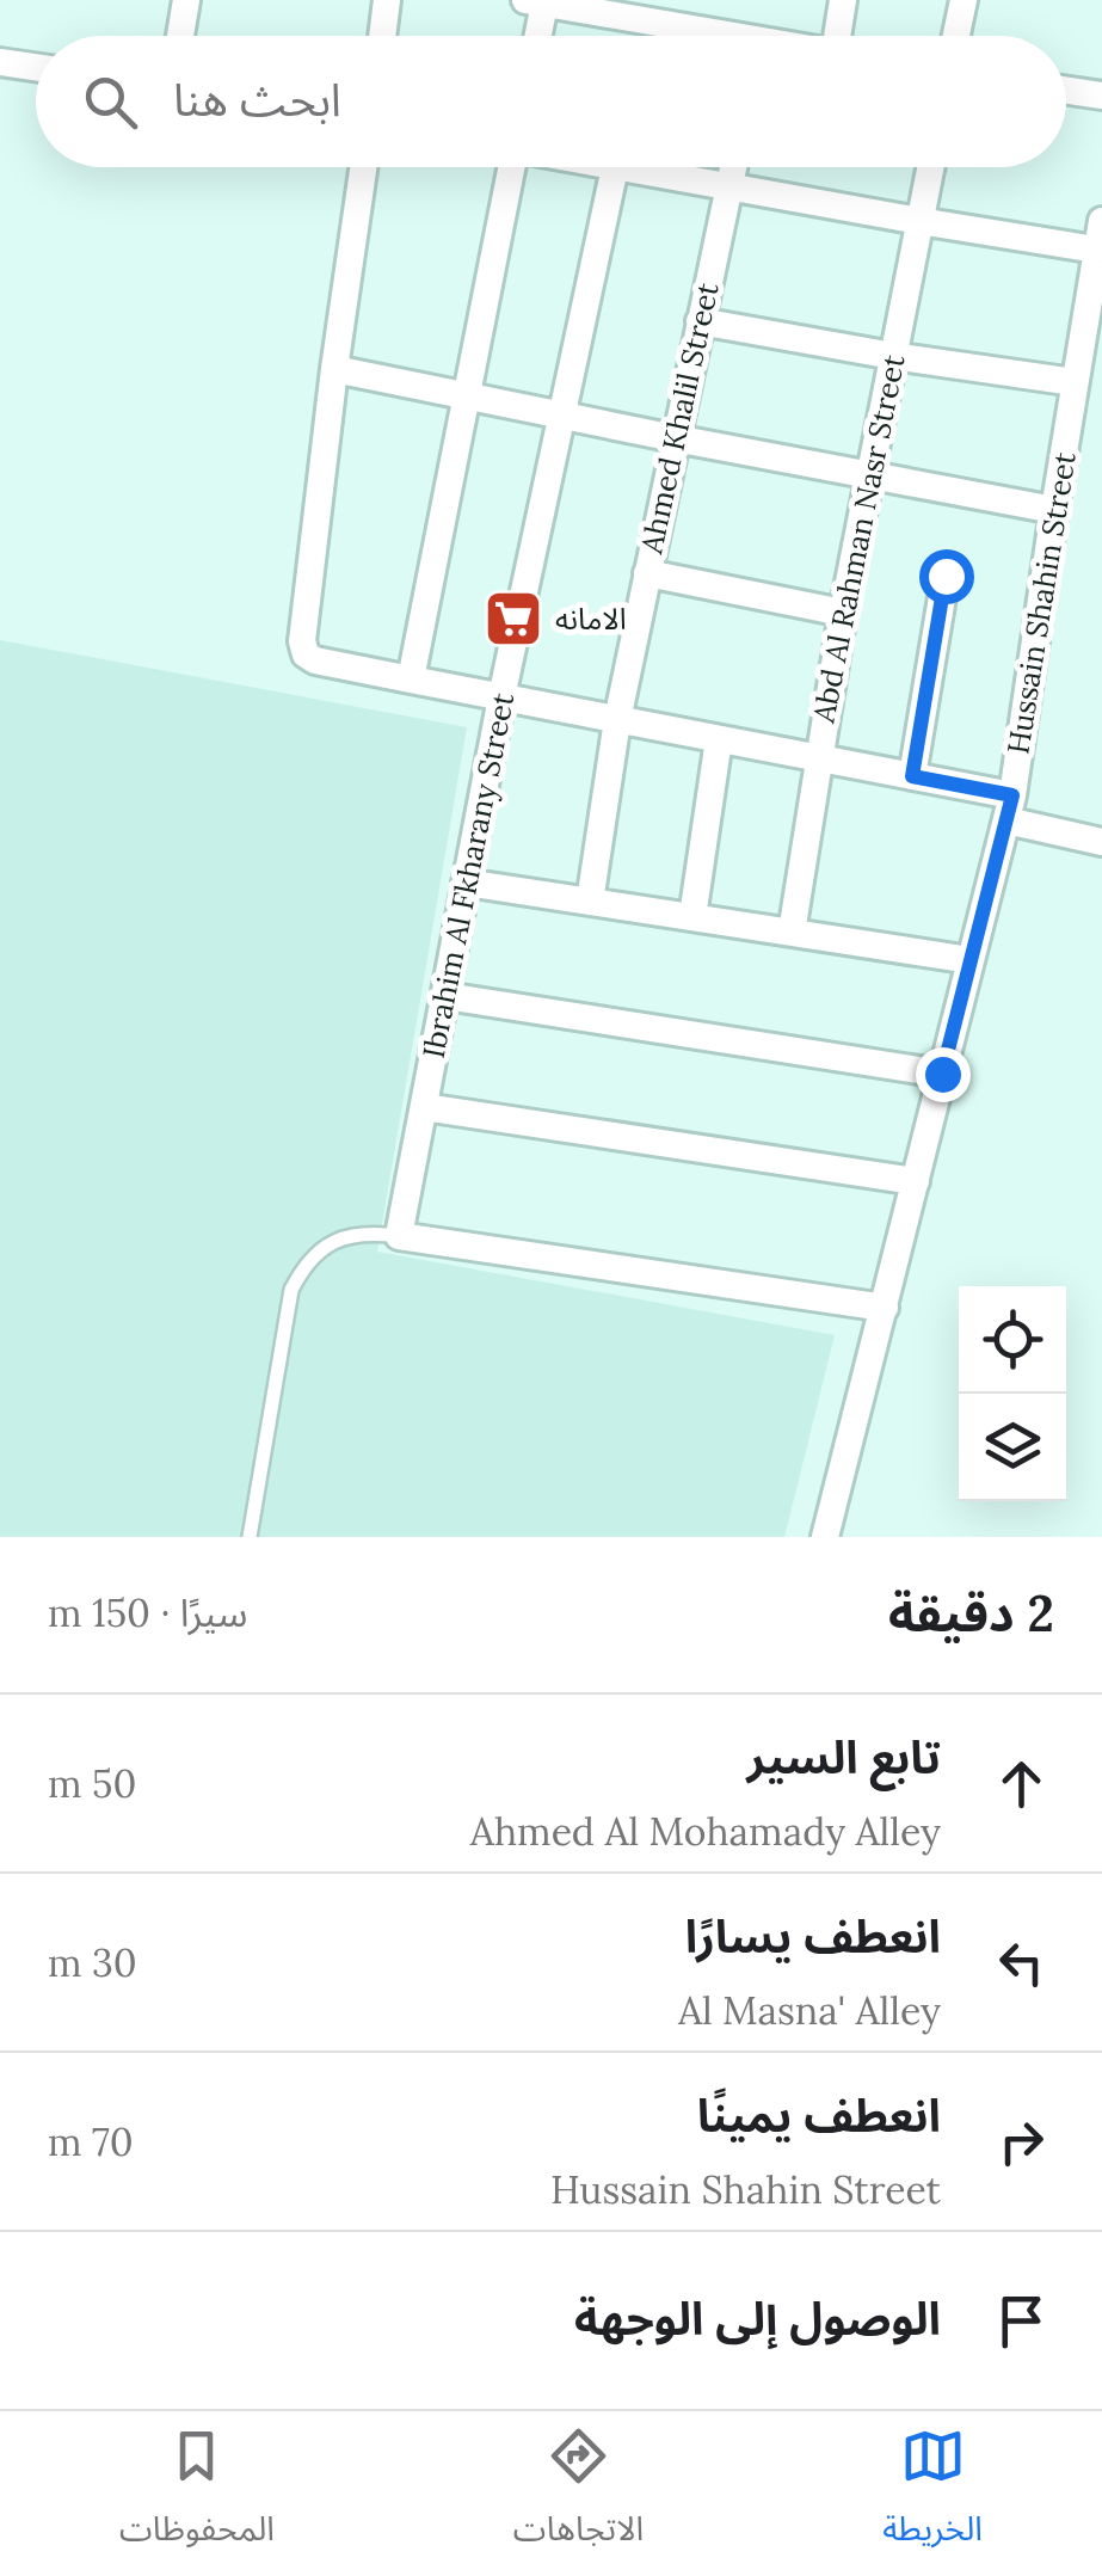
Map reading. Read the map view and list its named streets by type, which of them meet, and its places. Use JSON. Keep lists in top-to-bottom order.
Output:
{
  "streets": {
    "street": [
      "Ahmed Khalil Street",
      "Abd Al Rahman Nasr Street",
      "Hussain Shahin Street",
      "Ibrahim Al Fkharany Street"
    ]
  },
  "places": {
    "supermarket": ["الامانه"]
  },
  "page": {
    "search": "ابحث هنا",
    "heading": ["2 دقيقة", "سيرًا · 150 m"],
    "list": [
      ["تابع السير", "Ahmed Al Mohamady Alley", "50 m"],
      ["انعطف يسارًا", "Al Masna' Alley", "30 m"],
      ["انعطف يمينًا", "Hussain Shahin Street", "70 m"],
      "الوصول إلى الوجهة"
    ],
    "nav": ["الخريطة", "الاتجاهات", "المحفوظات"]
  }
}
